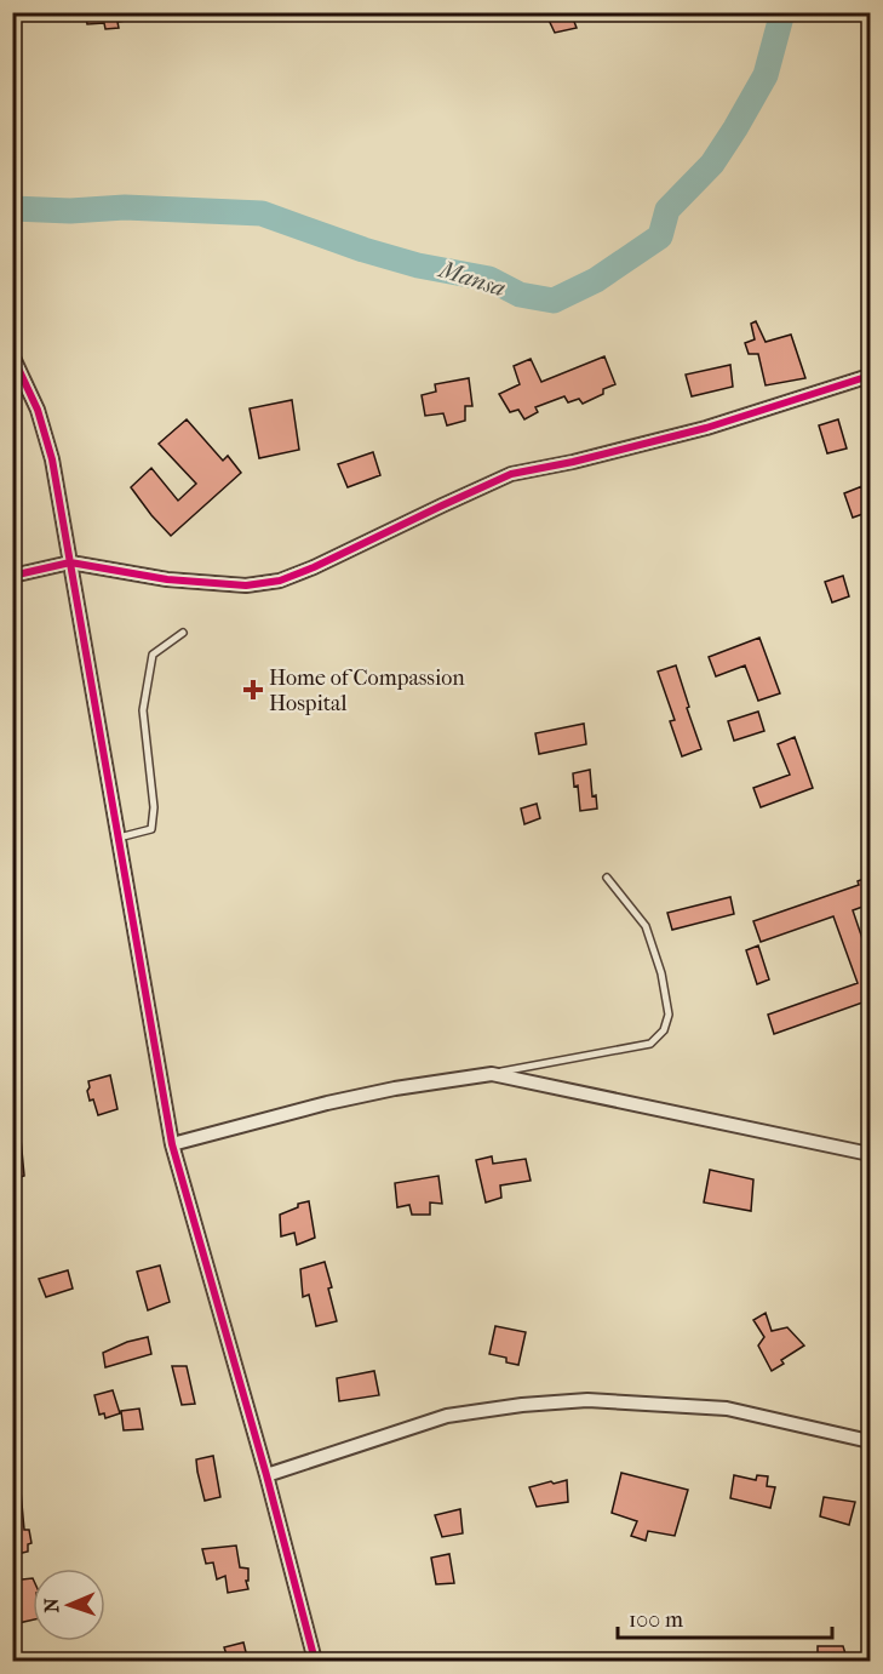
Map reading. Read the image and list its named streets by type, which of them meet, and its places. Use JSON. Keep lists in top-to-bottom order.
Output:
{
  "water": ["Mansa"],
  "places": {
    "health": ["Home of Compassion Hospital"]
  },
  "scale_bar": "100 m",
  "north": "left"
}
